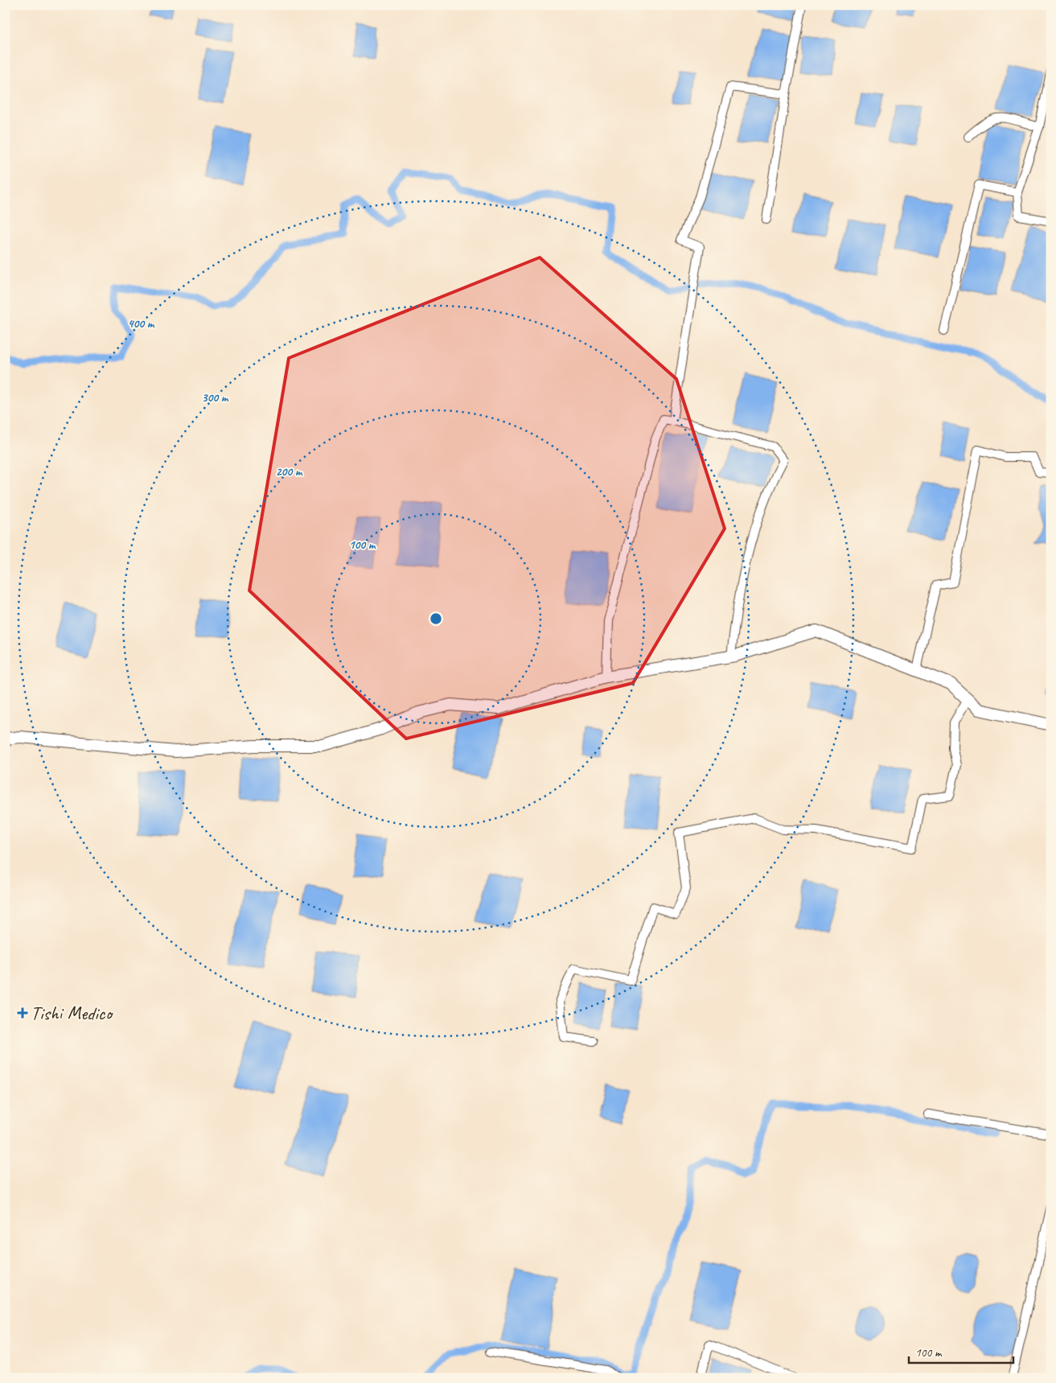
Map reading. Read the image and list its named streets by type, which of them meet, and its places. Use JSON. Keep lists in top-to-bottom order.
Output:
{
  "places": {
    "health": ["Tishi Medico"]
  },
  "scale_bar": "100 m",
  "rings": [
    "400 m",
    "300 m",
    "200 m",
    "100 m"
  ]
}
